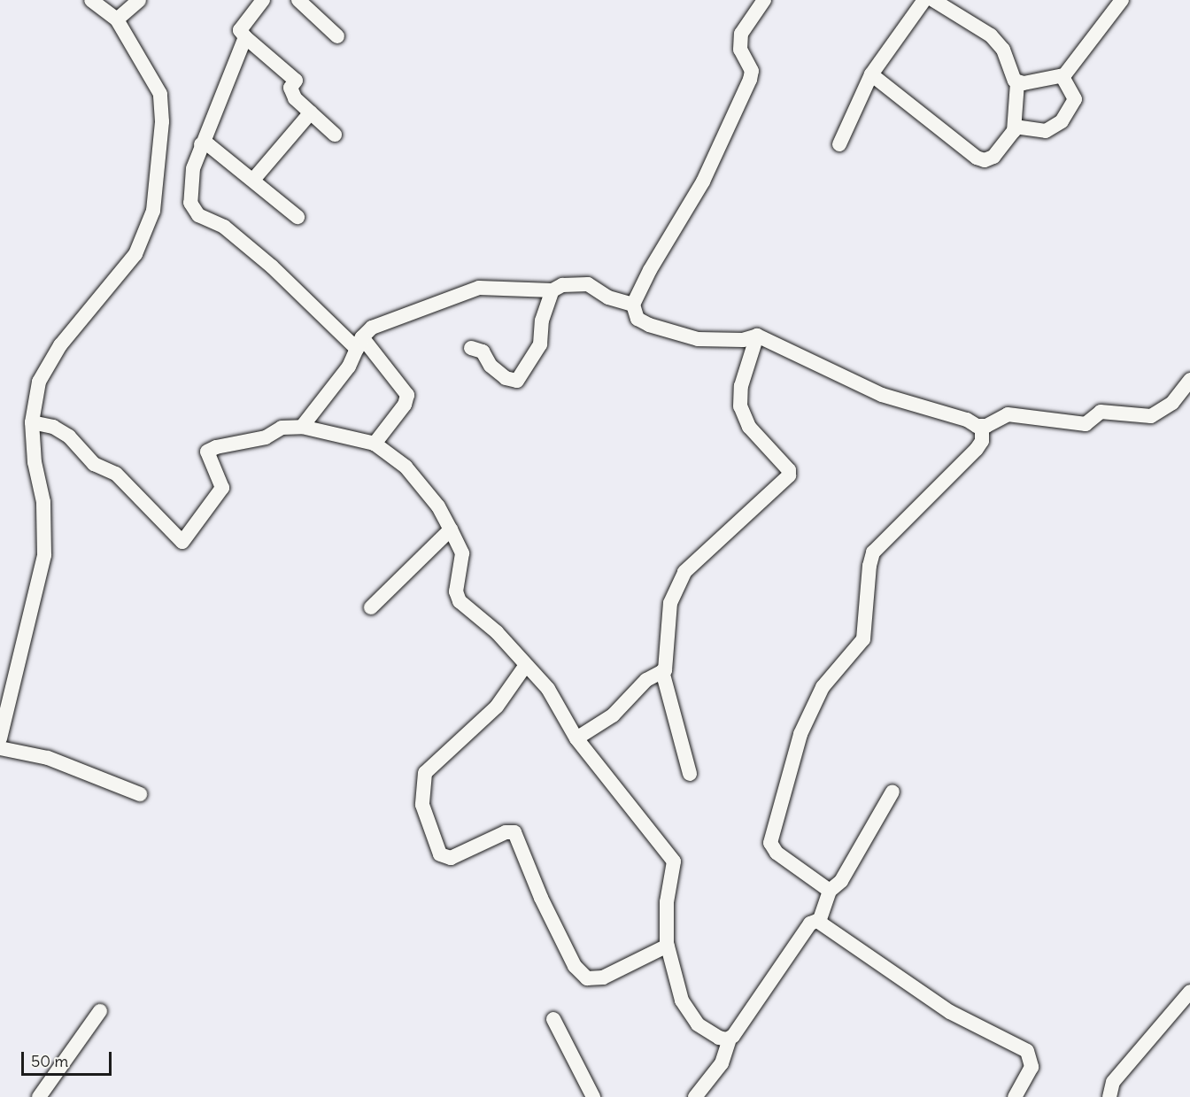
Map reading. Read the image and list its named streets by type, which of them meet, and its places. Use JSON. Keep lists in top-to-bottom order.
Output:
{
  "scale_bar": "50 m"
}
